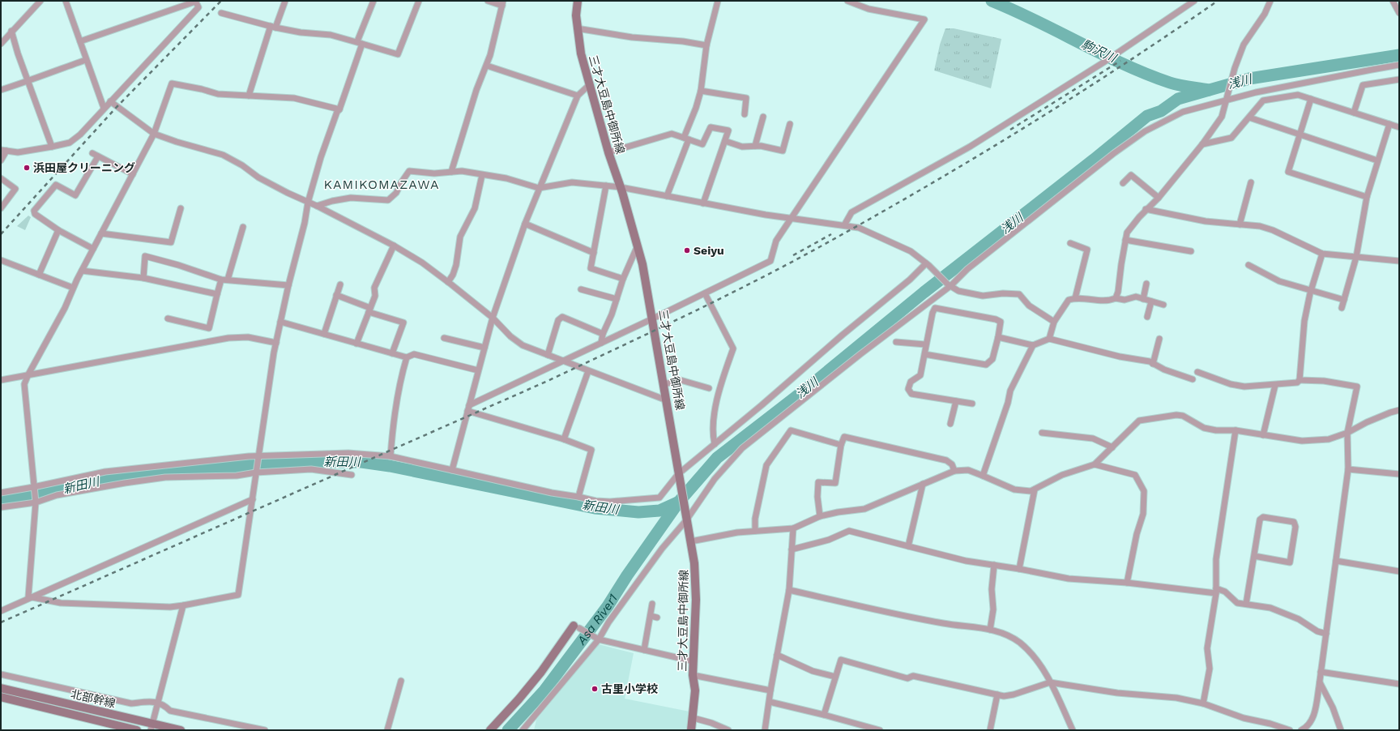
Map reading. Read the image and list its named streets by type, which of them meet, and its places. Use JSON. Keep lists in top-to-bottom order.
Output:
{
  "streets": {
    "main road": ["三才大豆島中御所線", "北部幹線"]
  },
  "districts": ["KAMIKOMAZAWA"],
  "water": [
    "駒沢川",
    "浅川",
    "新田川",
    "Asa River1"
  ],
  "places": ["浜田屋クリーニング", "Seiyu", "古里小学校"]
}
